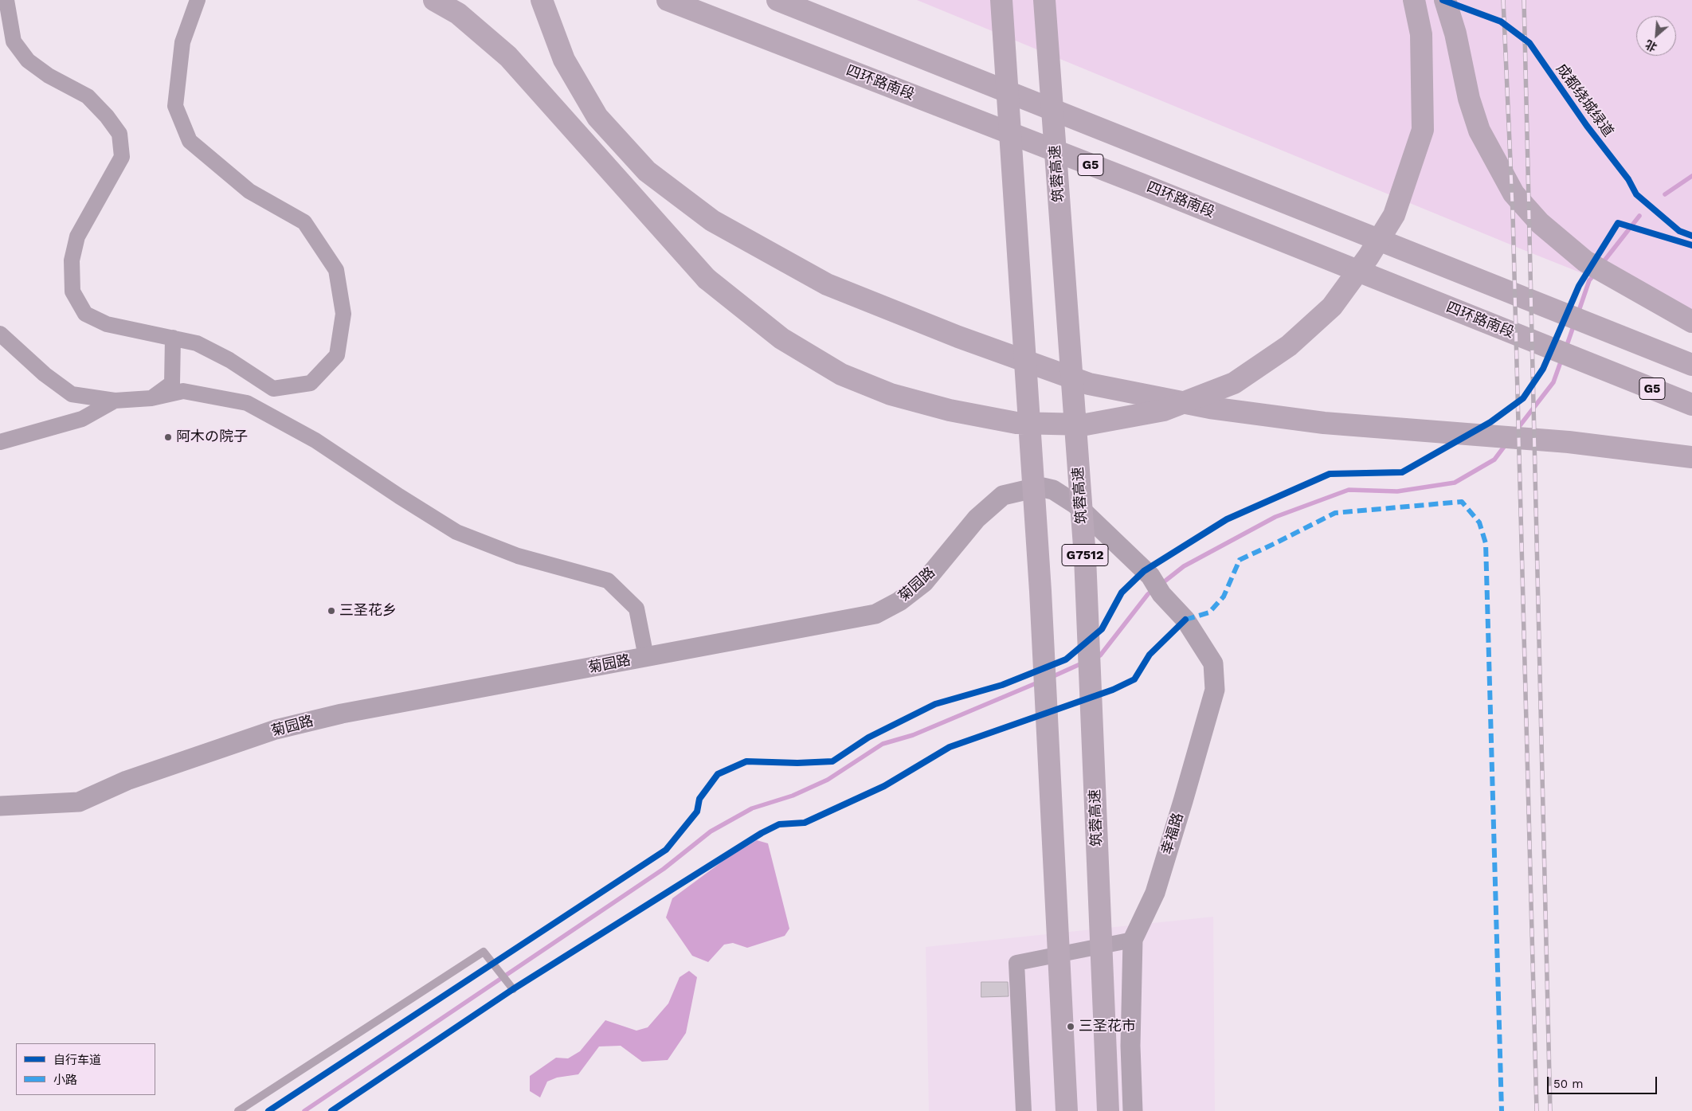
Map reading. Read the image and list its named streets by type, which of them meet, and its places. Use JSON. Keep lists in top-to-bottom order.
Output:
{
  "streets": {
    "highway": [
      "四环路南段",
      "G5",
      "筑蓉高速",
      "G7512"
    ],
    "street": ["菊园路", "幸福路"],
    "cycle path": ["成都绕城绿道"]
  },
  "crossings": [
    ["菊园路", "幸福路"]
  ],
  "places": ["阿木の院子", "三圣花乡", "三圣花市"],
  "legend": ["自行车道", "小路"],
  "scale_bar": "50 m",
  "north": "bottom left"
}
